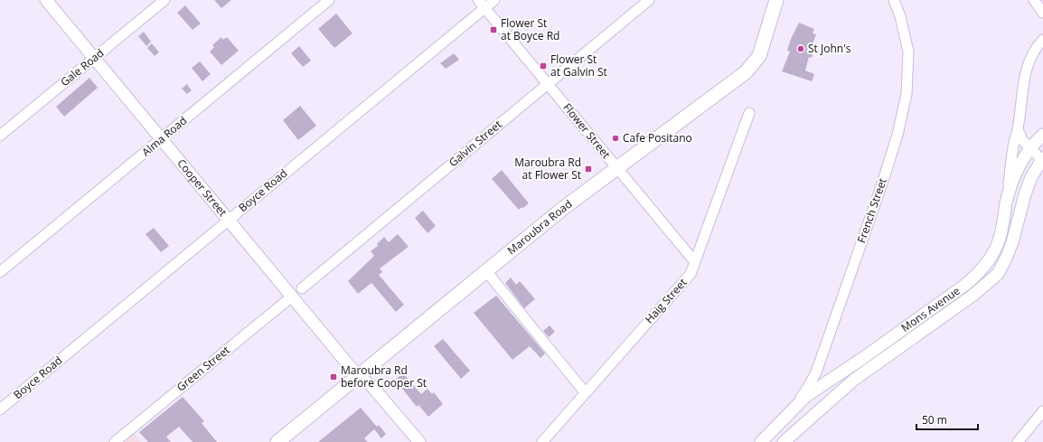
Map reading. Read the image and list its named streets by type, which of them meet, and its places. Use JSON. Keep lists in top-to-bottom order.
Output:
{
  "streets": {
    "main road": ["Maroubra Road"],
    "street": [
      "Gale Road",
      "Flower Street",
      "Alma Road",
      "Galvin Street",
      "Cooper Street",
      "Boyce Road",
      "French Street",
      "Haig Street",
      "Mons Avenue",
      "Green Street"
    ]
  },
  "crossings": [
    ["Gale Road", "Cooper Street"],
    ["Flower Street", "Galvin Street"],
    ["Flower Street", "Boyce Road"],
    ["Flower Street", "Maroubra Road"],
    ["Flower Street", "Haig Street"],
    ["Alma Road", "Cooper Street"],
    ["Cooper Street", "Boyce Road"],
    ["Cooper Street", "Maroubra Road"],
    ["Cooper Street", "Green Street"],
    ["French Street", "Mons Avenue"]
  ],
  "places": {
    "transit": [
      "Flower St at Boyce Rd",
      "Flower St at Galvin St",
      "Maroubra Rd at Flower St",
      "Maroubra Rd before Cooper St"
    ],
    "other": ["St John's", "Cafe Positano"]
  },
  "scale_bar": "50 m"
}
